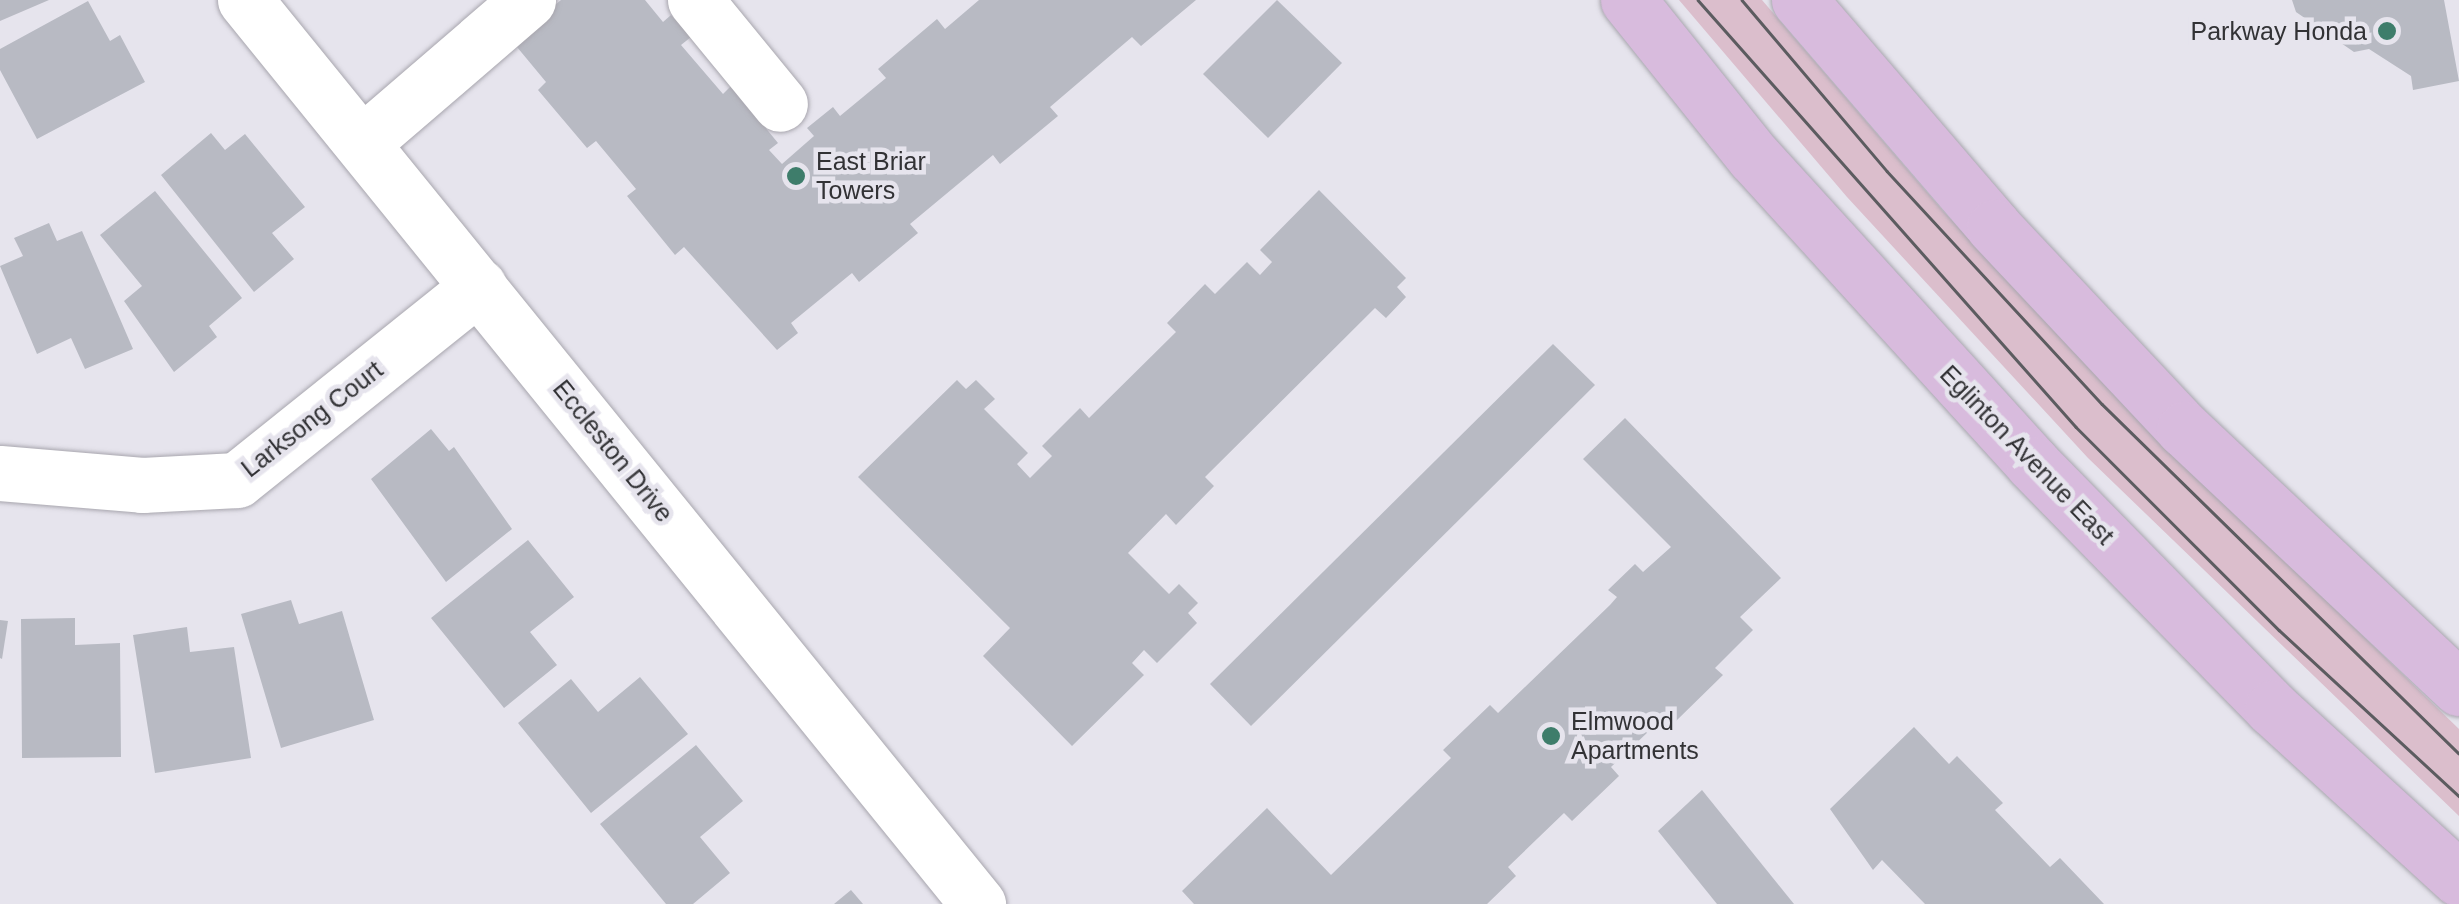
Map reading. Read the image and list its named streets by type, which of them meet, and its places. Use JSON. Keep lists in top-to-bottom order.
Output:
{
  "streets": {
    "main road": ["Eglinton Avenue East"],
    "street": ["Larksong Court", "Eccleston Drive"]
  },
  "crossings": [
    ["Larksong Court", "Eccleston Drive"]
  ],
  "places": ["Parkway Honda", "East Briar Towers", "Elmwood Apartments"]
}
